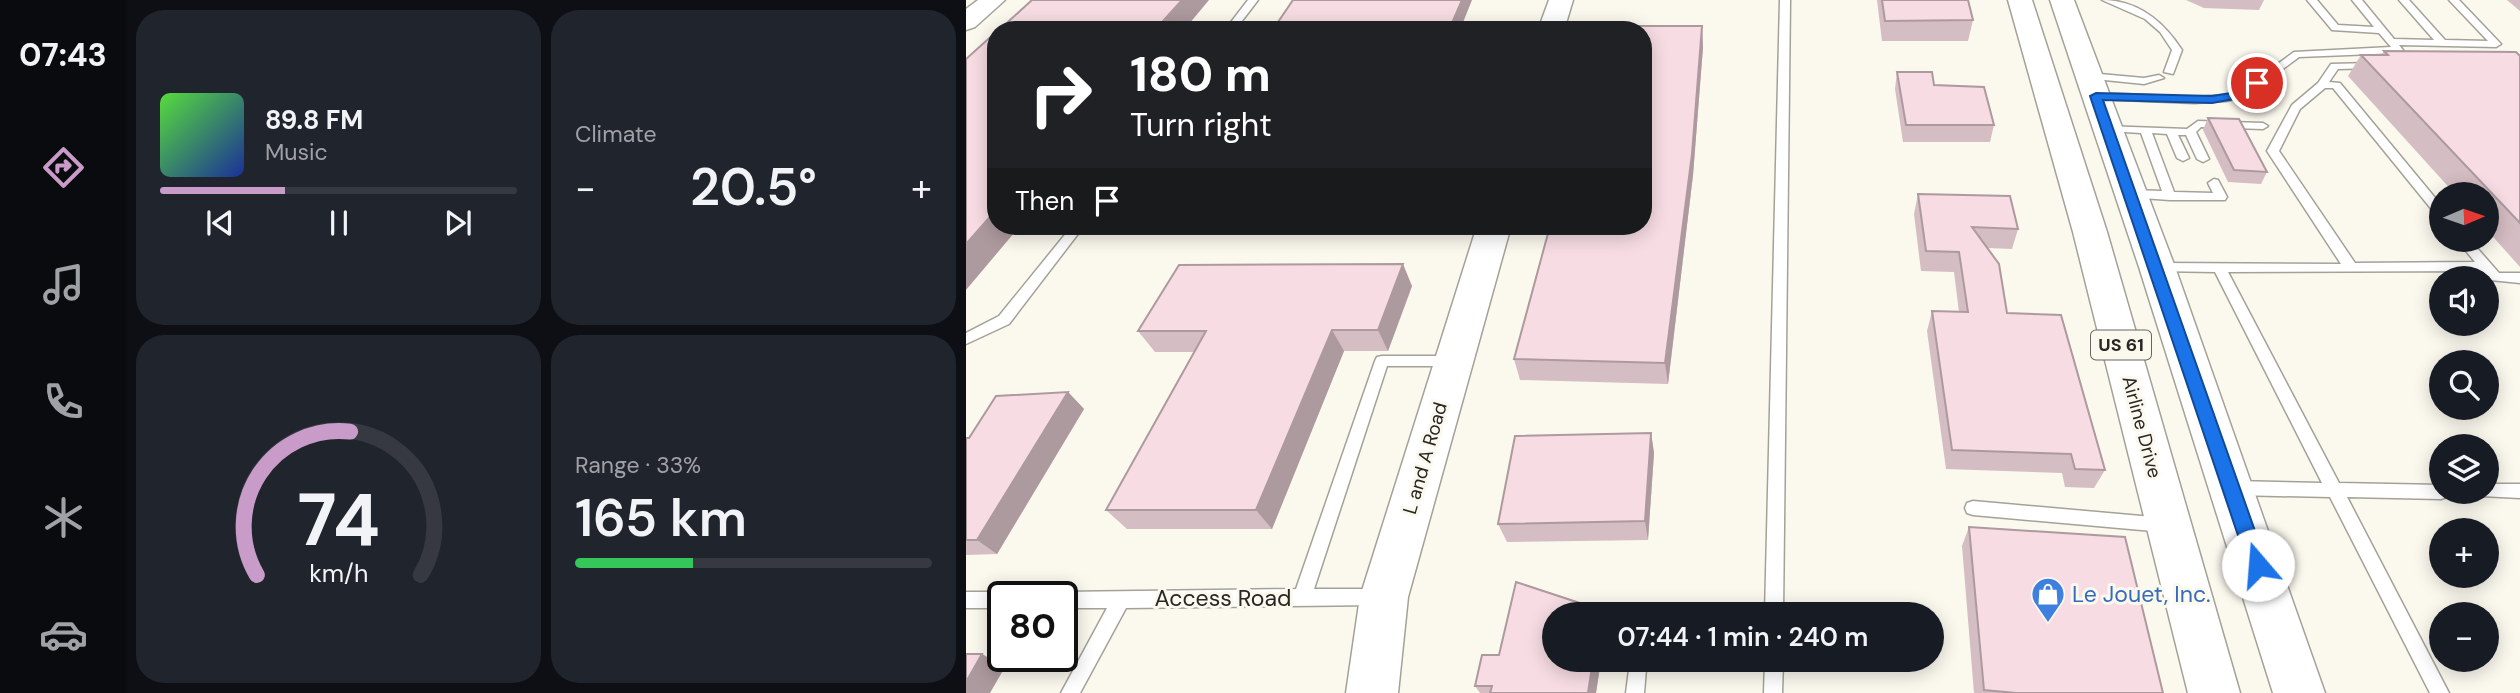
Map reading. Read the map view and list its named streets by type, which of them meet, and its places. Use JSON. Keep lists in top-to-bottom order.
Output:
{
  "streets": {
    "main road": ["US 61", "Airline Drive", "L and A Road"],
    "lane": ["Access Road"]
  },
  "crossings": [
    ["L and A Road", "Access Road"]
  ],
  "places": {
    "shop": ["Le Jouet, Inc."]
  },
  "north": "right",
  "page": {
    "tabs": "07:43",
    "tile": [
      "Climate",
      ["Range · 33%", "165 km"]
    ],
    "turn": ["180 m", "Turn right"],
    "song": ["89.8 FM", "Music"],
    "heat": ["−", "20.5°", "+"],
    "then": "Then",
    "map_buttons": ["+", "−"],
    "limit": "80",
    "trip": "07:44 · 1 min · 240 m",
    "gauge": ["74", "km/h"]
  }
}
